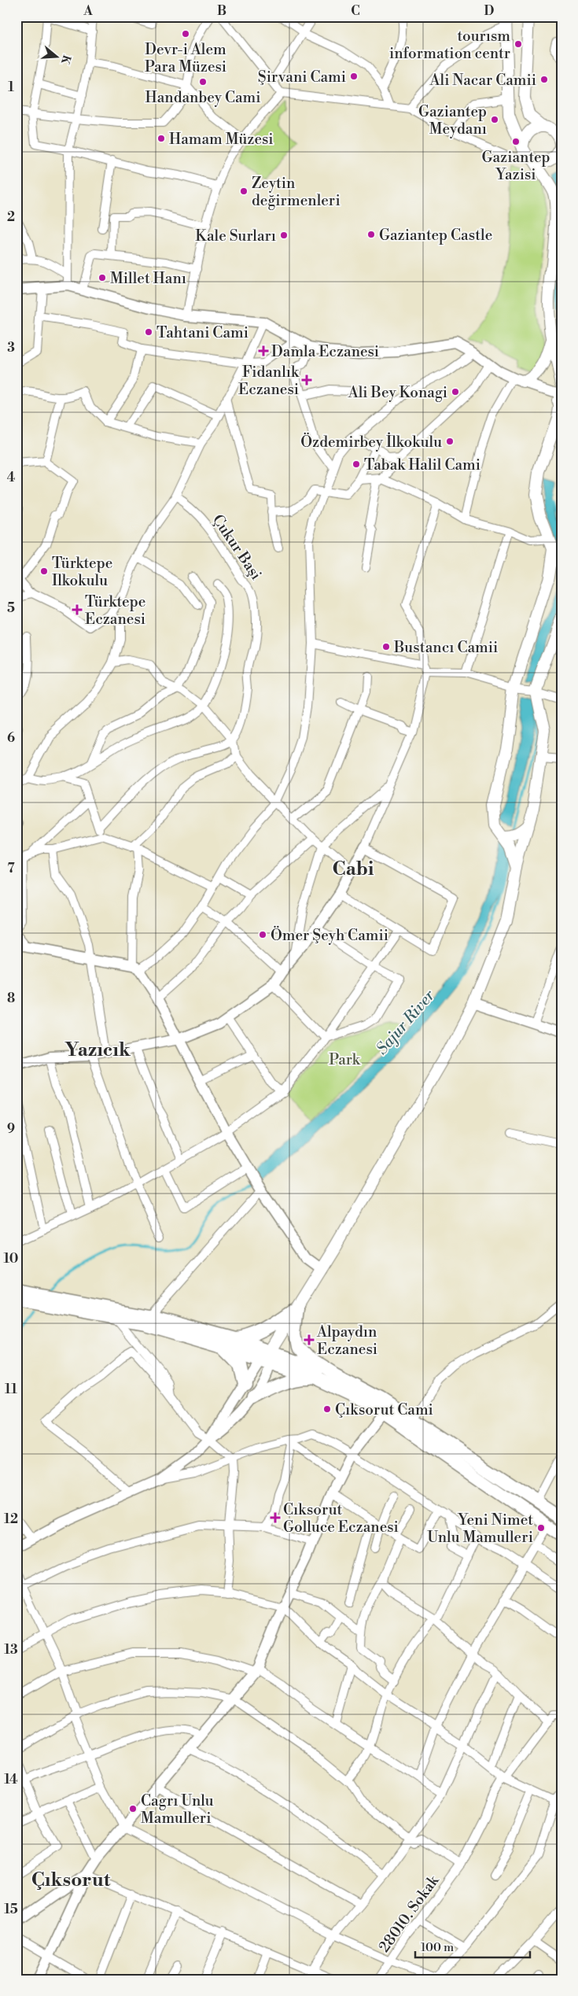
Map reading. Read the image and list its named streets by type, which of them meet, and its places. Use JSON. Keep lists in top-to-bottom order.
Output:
{
  "streets": {
    "street": ["Çukur Başi", "28010. Sokak"]
  },
  "districts": ["Cabi", "Yazıcık", "Çıksorut"],
  "water": ["Sajur River"],
  "parks": ["Park"],
  "places": {
    "other": [
      "Devr-i Alem Para Müzesi",
      "tourısm information centr",
      "Şirvani Cami",
      "Ali Nacar Camii",
      "Handanbey Cami",
      "Gaziantep Meydanı",
      "Hamam Müzesi",
      "Gaziantep Yazisi",
      "Zeytin değirmenleri",
      "Gaziantep Castle",
      "Kale Surları",
      "Millet Hanı",
      "Tahtani Cami",
      "Ali Bey Konagi",
      "Özdemirbey İlkokulu",
      "Tabak Halil Cami",
      "Türktepe Ilkokulu",
      "Bustancı Camii",
      "Ömer Şeyh Camii",
      "Çıksorut Cami",
      "Yeni Nimet Unlu Mamulleri",
      "Cagrı Unlu Mamulleri"
    ],
    "health": [
      "Damla Eczanesi",
      "Fidanlık Eczanesi",
      "Türktepe Eczanesi",
      "Alpaydın Eczanesi",
      "Cıksorut Golluce Eczanesi"
    ]
  },
  "scale_bar": "100 m",
  "north": "right",
  "grid": {
    "columns": [
      "A",
      "B",
      "C",
      "D"
    ],
    "rows": [
      "1",
      "2",
      "3",
      "4",
      "5",
      "6",
      "7",
      "8",
      "9",
      "10",
      "11",
      "12",
      "13",
      "14",
      "15"
    ]
  }
}
